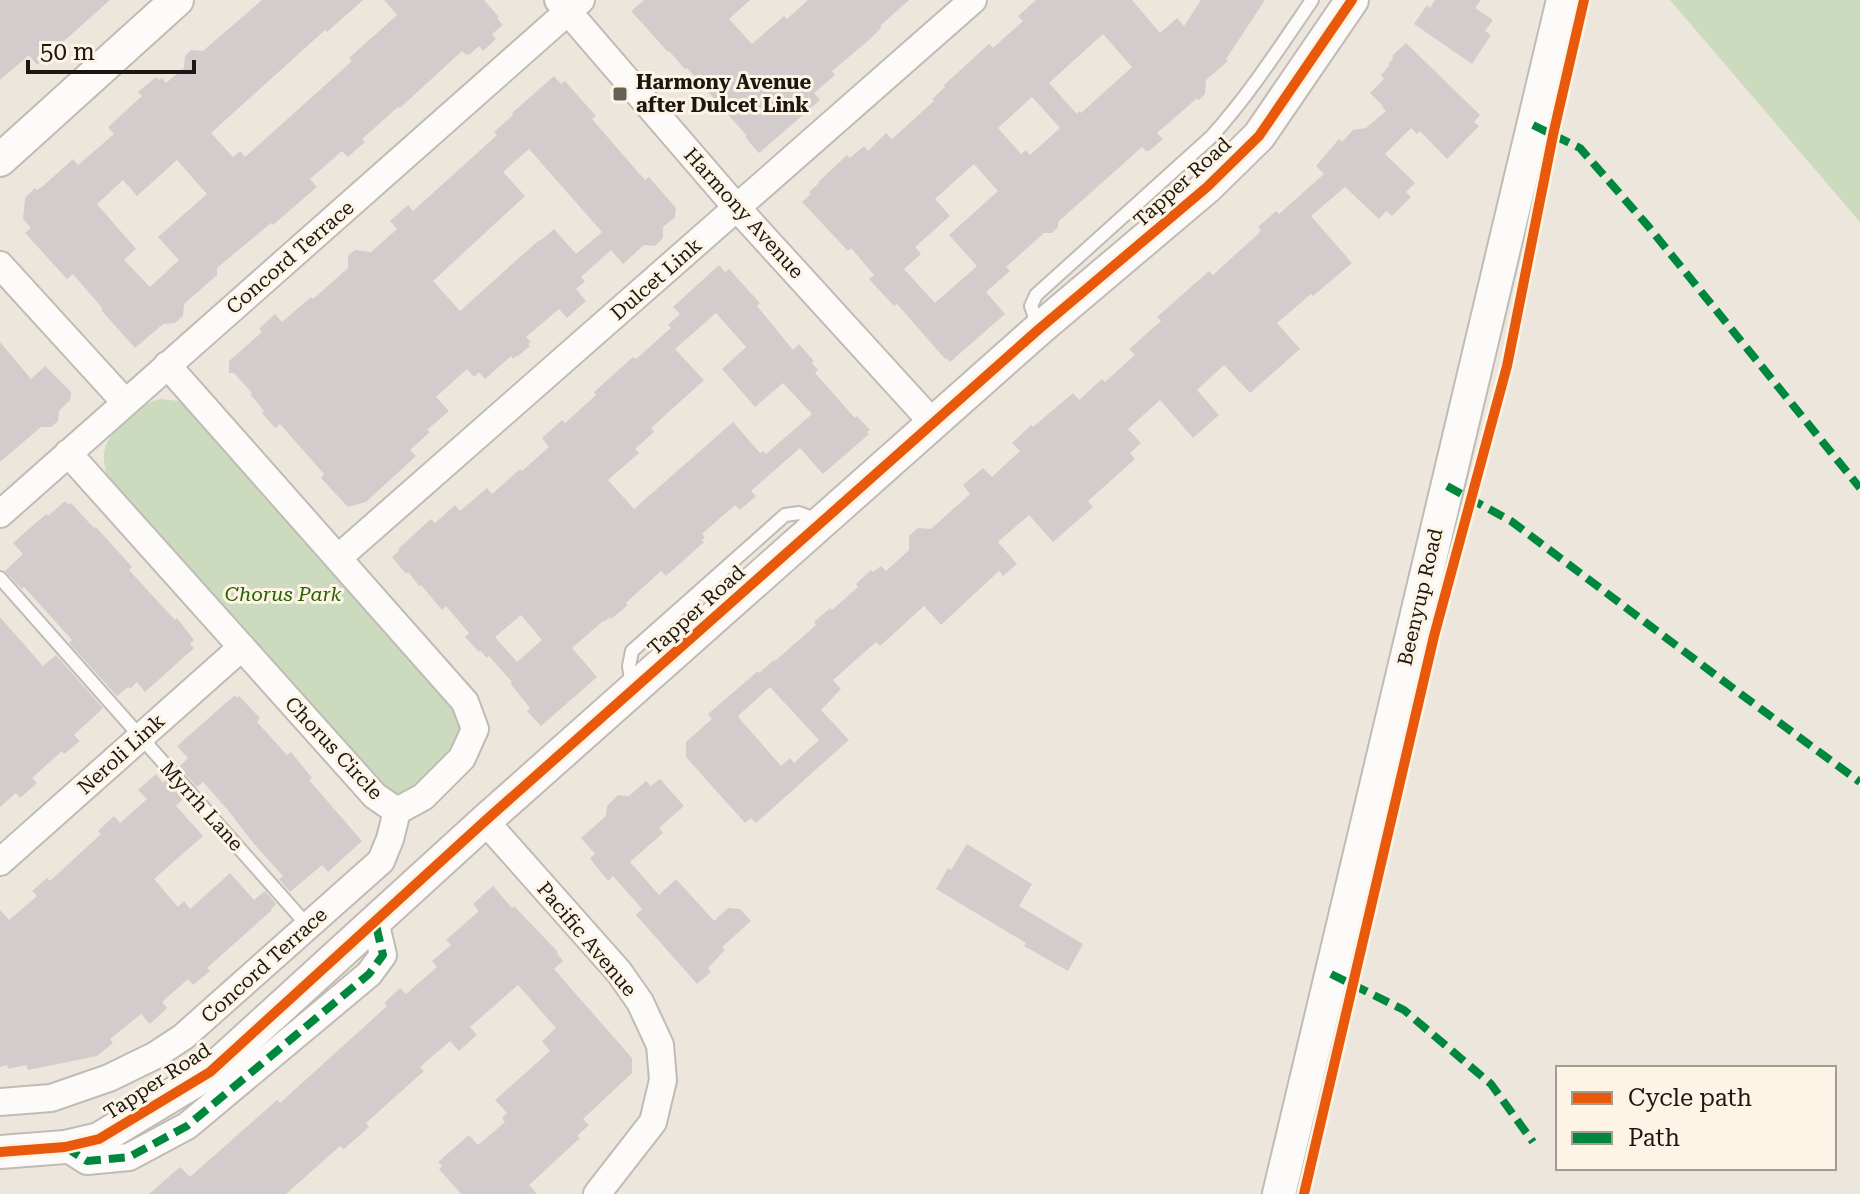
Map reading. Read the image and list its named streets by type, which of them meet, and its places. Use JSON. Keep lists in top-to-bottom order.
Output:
{
  "streets": {
    "street": [
      "Tapper Road",
      "Harmony Avenue",
      "Concord Terrace",
      "Dulcet Link",
      "Beenyup Road",
      "Chorus Circle",
      "Neroli Link",
      "Pacific Avenue"
    ],
    "lane": ["Myrrh Lane"]
  },
  "crossings": [
    ["Tapper Road", "Harmony Avenue"],
    ["Tapper Road", "Pacific Avenue"],
    ["Harmony Avenue", "Concord Terrace"],
    ["Harmony Avenue", "Dulcet Link"],
    ["Concord Terrace", "Chorus Circle"],
    ["Concord Terrace", "Myrrh Lane"],
    ["Dulcet Link", "Chorus Circle"],
    ["Chorus Circle", "Neroli Link"],
    ["Neroli Link", "Myrrh Lane"]
  ],
  "parks": ["Chorus Park"],
  "places": {
    "transit": ["Harmony Avenue after Dulcet Link"]
  },
  "legend": ["Cycle path", "Path"],
  "scale_bar": "50 m"
}
